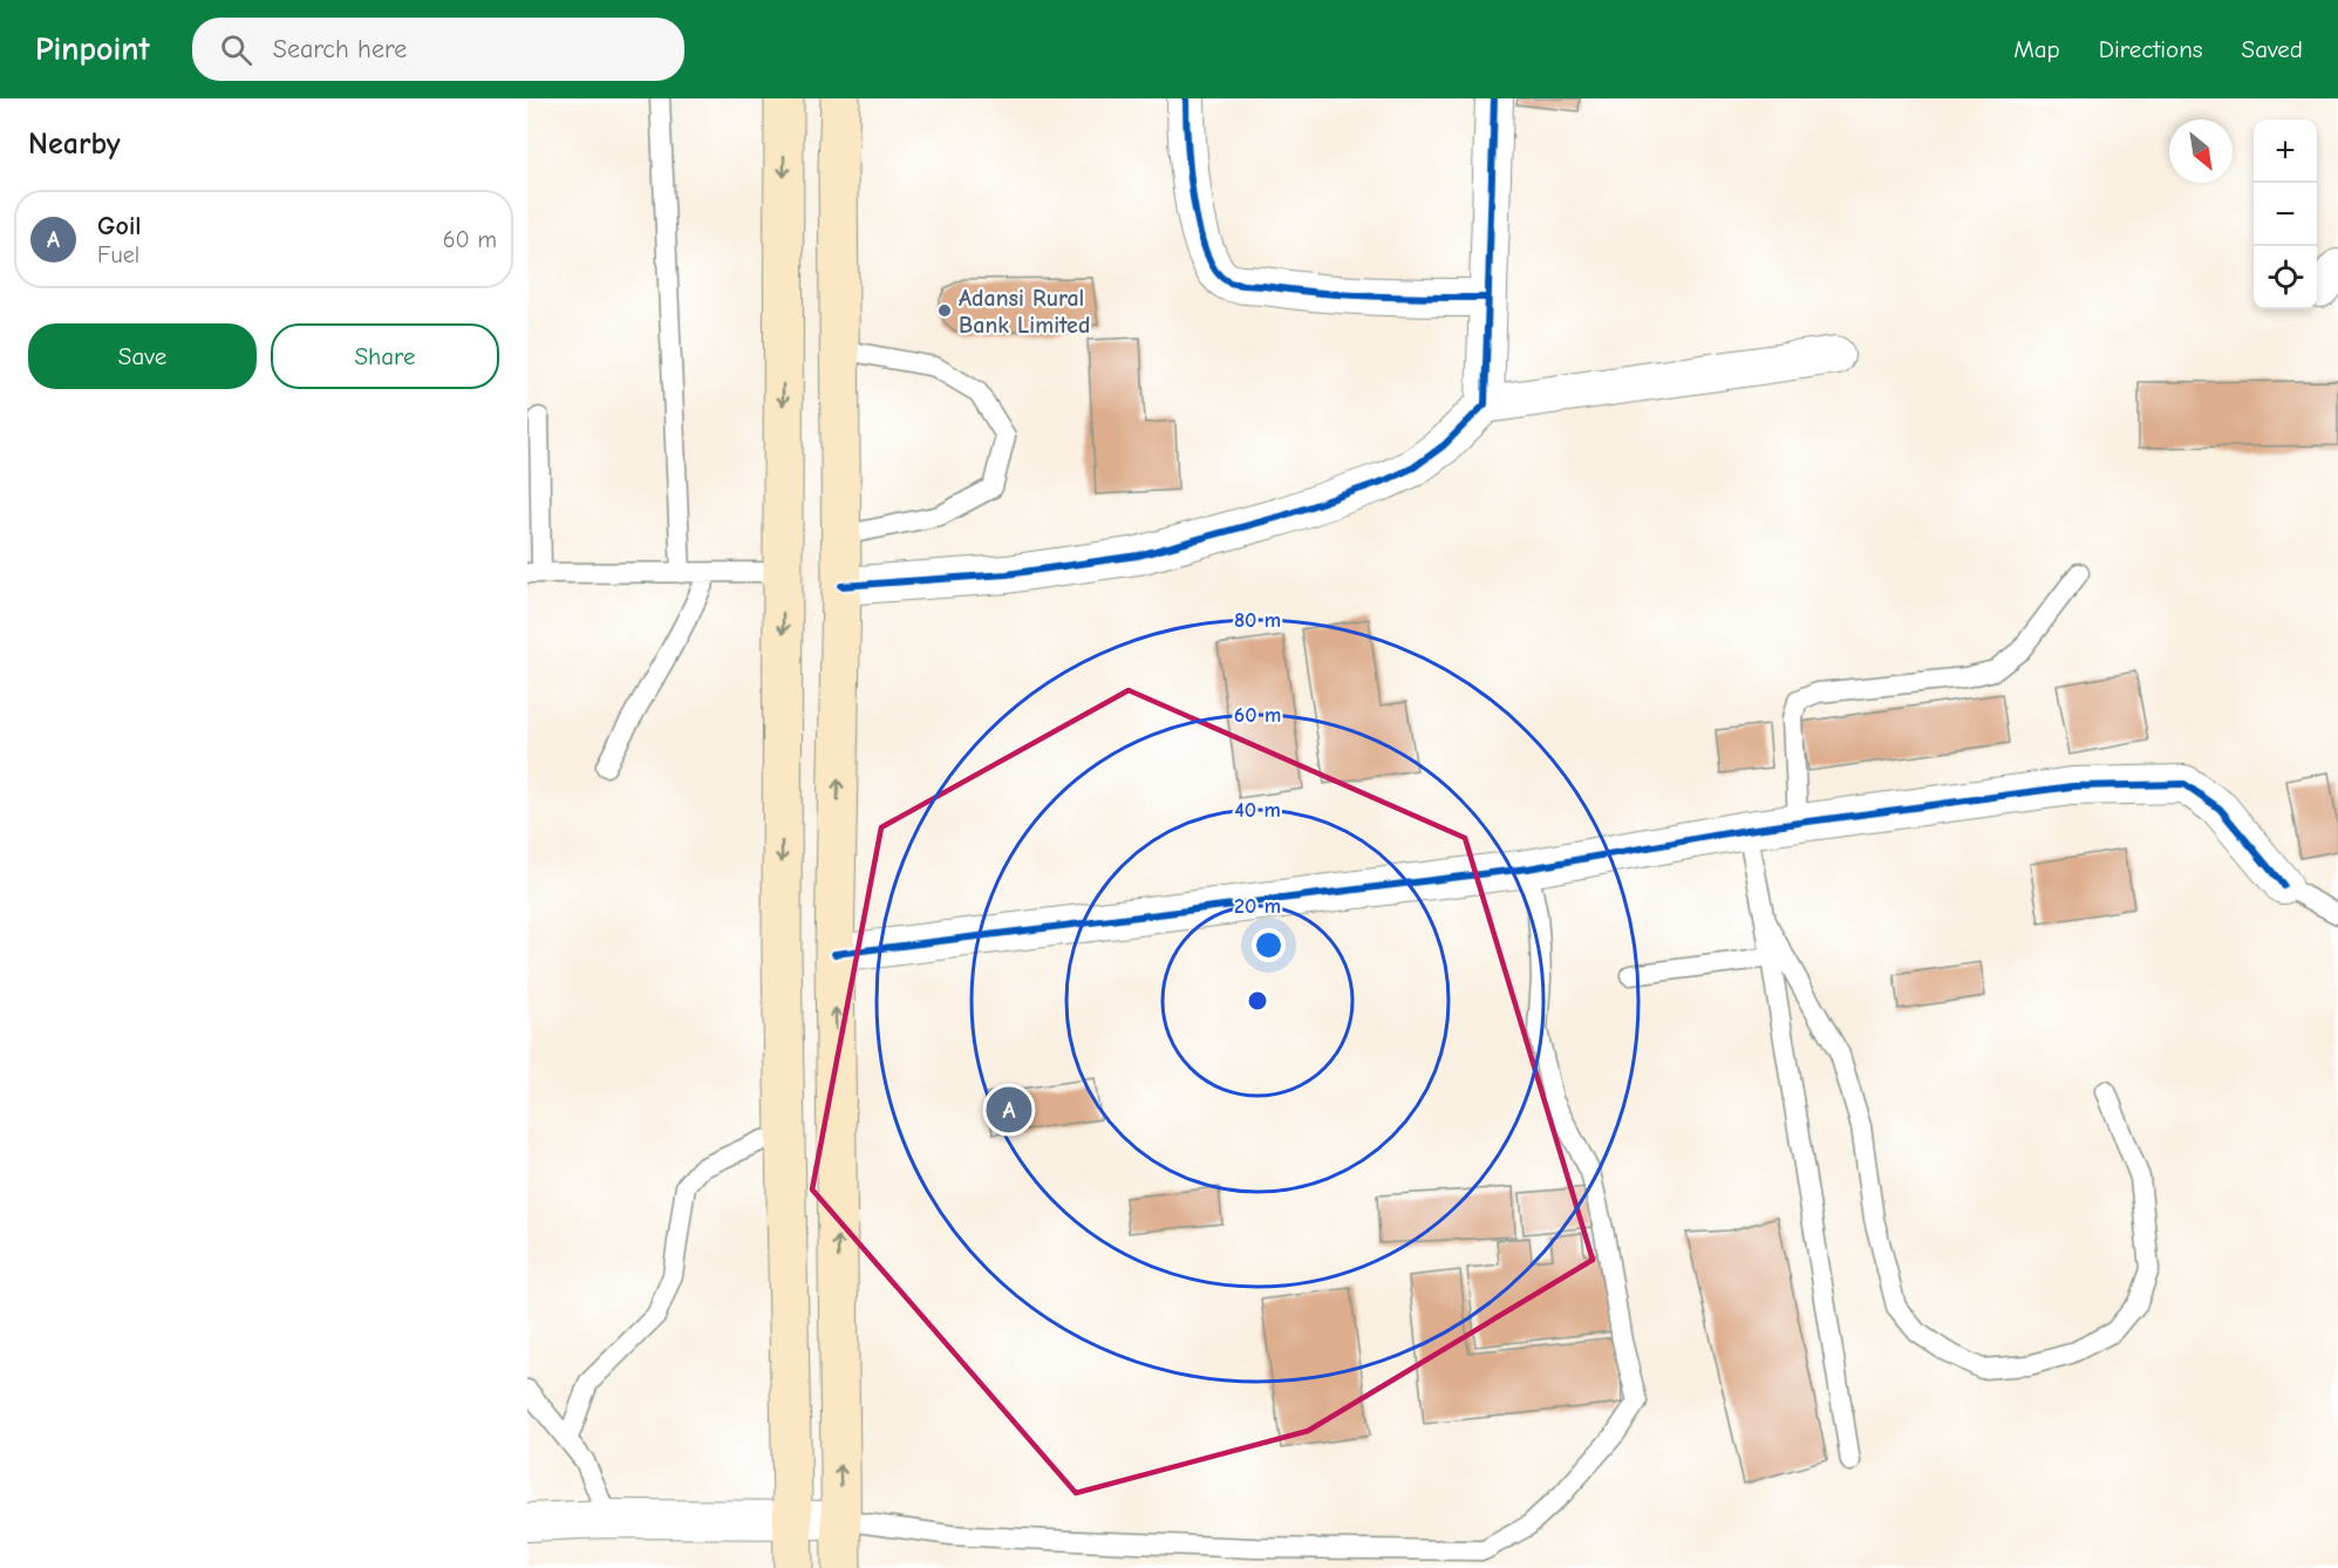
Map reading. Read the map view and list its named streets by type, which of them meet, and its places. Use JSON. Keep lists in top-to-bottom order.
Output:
{
  "places": ["Adansi Rural Bank Limited"],
  "north": "bottom right",
  "page": {
    "header": "Pinpoint",
    "search": "Search here",
    "nav": ["Map", "Directions", "Saved"],
    "heading": "Nearby",
    "map_buttons": ["+", "−"],
    "list": [
      {
        "mark": "A",
        "name": "Goil",
        "note": "Fuel",
        "value": "60 m"
      }
    ],
    "buttons": ["Save", "Share"],
    "pins": "A"
  },
  "rings": [
    "80 m",
    "60 m",
    "40 m",
    "20 m"
  ]
}
